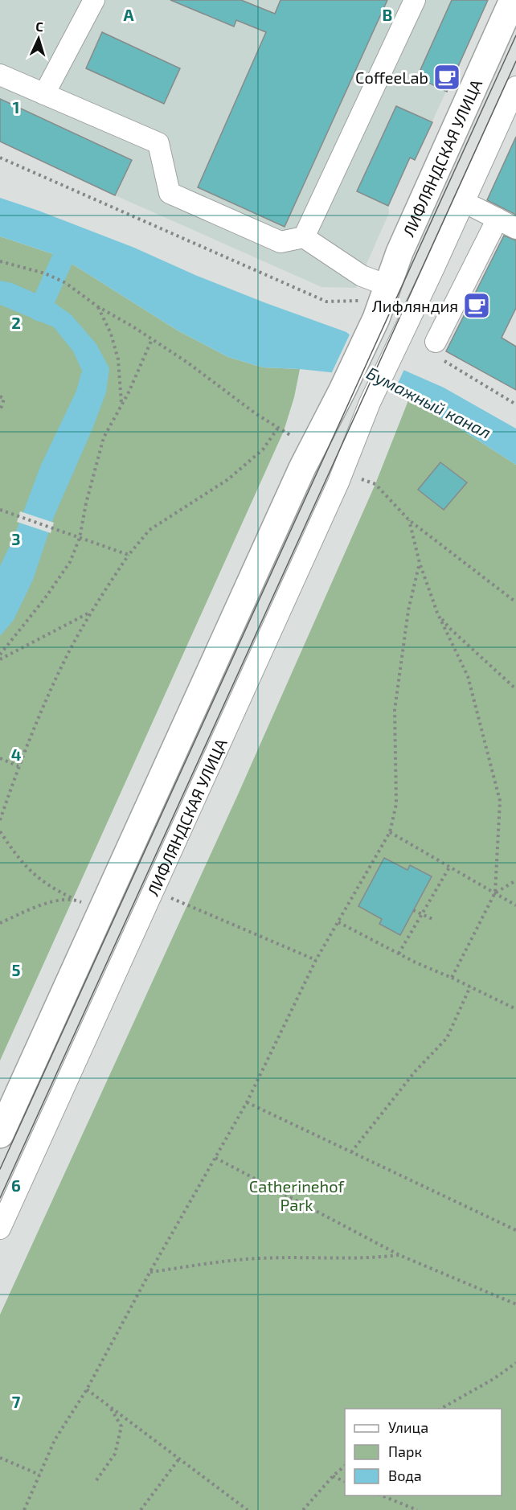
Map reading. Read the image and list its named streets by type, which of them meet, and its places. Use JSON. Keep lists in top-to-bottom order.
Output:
{
  "streets": {
    "main road": ["ЛИФЛЯНДСКАЯ УЛИЦА"]
  },
  "water": ["Бумажный канал"],
  "parks": ["Catherinehof Park"],
  "places": {
    "cafe": ["CoffeeLab", "Лифляндия"]
  },
  "legend": ["Улица", "Парк", "Вода"],
  "north": "top",
  "grid": {
    "columns": ["A", "B"],
    "rows": [
      "1",
      "2",
      "3",
      "4",
      "5",
      "6",
      "7"
    ]
  }
}
